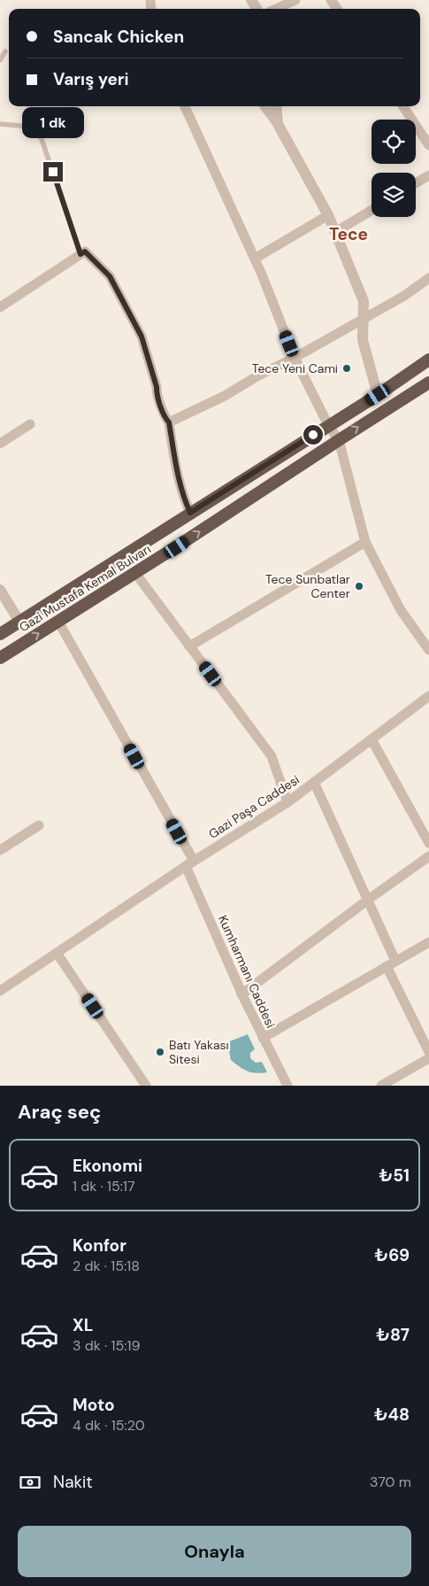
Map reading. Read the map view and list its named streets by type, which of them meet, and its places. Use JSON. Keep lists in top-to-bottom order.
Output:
{
  "streets": {
    "highway": ["Gazi Mustafa Kemal Bulvarı"],
    "street": ["Gazi Paşa Caddesi", "Kumharmanı Caddesi"]
  },
  "crossings": [
    ["Gazi Mustafa Kemal Bulvarı", "Kumharmanı Caddesi"],
    ["Gazi Paşa Caddesi", "Kumharmanı Caddesi"]
  ],
  "districts": ["Tece"],
  "places": ["Tece Yeni Cami", "Tece Sunbatlar Center", "Batı Yakası Sitesi"],
  "page": {
    "banner": ["Sancak Chicken", "Varış yeri"],
    "bubble": "1 dk",
    "heading": "Araç seç",
    "list": [
      {
        "name": "Ekonomi",
        "note": "1 dk · 15:17",
        "value": "₺51"
      },
      {
        "name": "Konfor",
        "note": "2 dk · 15:18",
        "value": "₺69"
      },
      {
        "name": "XL",
        "note": "3 dk · 15:19",
        "value": "₺87"
      },
      {
        "name": "Moto",
        "note": "4 dk · 15:20",
        "value": "₺48"
      }
    ],
    "pay": ["Nakit", "370 m"],
    "buttons": "Onayla"
  }
}
